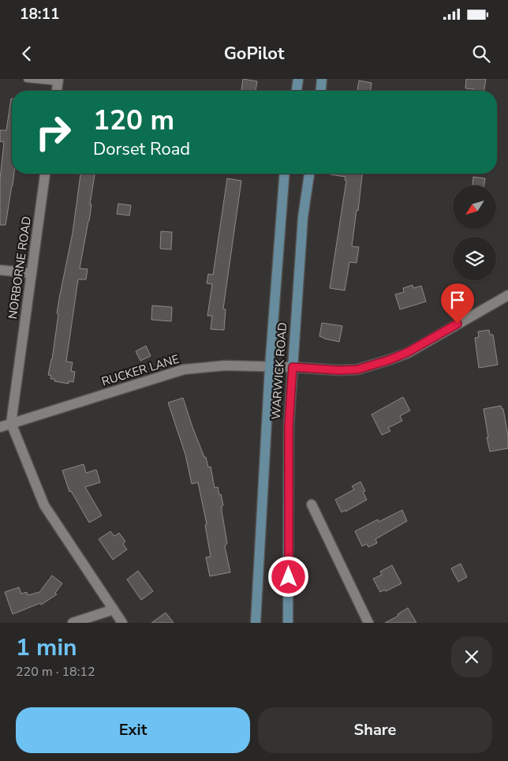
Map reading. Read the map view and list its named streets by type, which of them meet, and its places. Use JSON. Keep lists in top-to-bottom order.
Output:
{
  "streets": {
    "main road": ["WARWICK ROAD"],
    "street": ["NORBORNE ROAD", "RUCKER LANE"]
  },
  "crossings": [
    ["NORBORNE ROAD", "RUCKER LANE"],
    ["RUCKER LANE", "WARWICK ROAD"]
  ],
  "north": "bottom left",
  "page": {
    "status": "18:11",
    "header": "GoPilot",
    "turn": ["120 m", "Dorset Road"],
    "heading": ["1 min", "220 m · 18:12"],
    "buttons": ["Exit", "Share"]
  }
}
